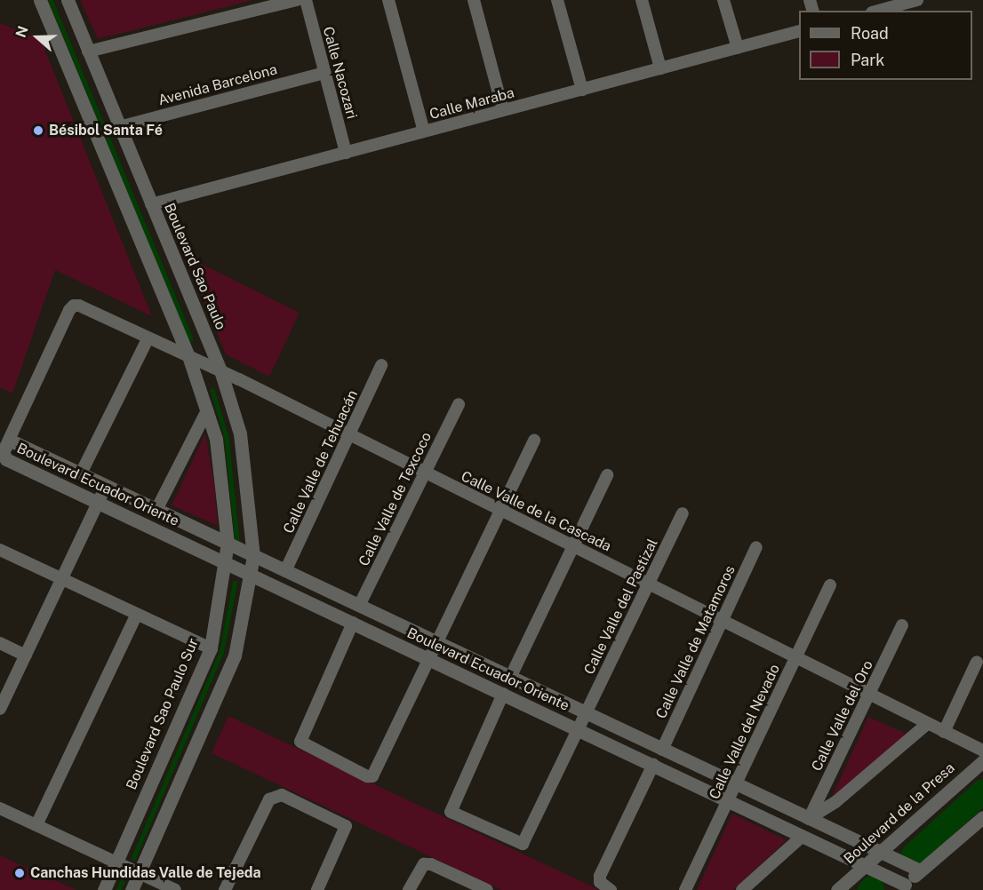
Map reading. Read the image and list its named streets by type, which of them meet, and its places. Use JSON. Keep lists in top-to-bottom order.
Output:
{
  "streets": {
    "street": [
      "Calle Nacozari",
      "Avenida Barcelona",
      "Calle Maraba",
      "Boulevard Sao Paulo",
      "Calle Valle de Tehuacán",
      "Boulevard Ecuador Oriente",
      "Calle Valle de Texcoco",
      "Calle Valle de la Cascada",
      "Calle Valle del Pastizal",
      "Calle Valle de Matamoros",
      "Boulevard Sao Paulo Sur",
      "Calle Valle del Oro",
      "Calle Valle del Nevado",
      "Boulevard de la Presa"
    ]
  },
  "crossings": [
    ["Calle Nacozari", "Avenida Barcelona"],
    ["Calle Nacozari", "Calle Maraba"],
    ["Avenida Barcelona", "Boulevard Sao Paulo"],
    ["Calle Maraba", "Boulevard Sao Paulo"],
    ["Boulevard Sao Paulo", "Boulevard Ecuador Oriente"],
    ["Boulevard Sao Paulo", "Calle Valle de la Cascada"],
    ["Calle Valle de Tehuacán", "Boulevard Ecuador Oriente"],
    ["Calle Valle de Tehuacán", "Calle Valle de la Cascada"],
    ["Boulevard Ecuador Oriente", "Calle Valle de Texcoco"],
    ["Boulevard Ecuador Oriente", "Calle Valle de la Cascada"],
    ["Boulevard Ecuador Oriente", "Calle Valle del Pastizal"],
    ["Boulevard Ecuador Oriente", "Calle Valle de Matamoros"],
    ["Boulevard Ecuador Oriente", "Boulevard Sao Paulo Sur"],
    ["Boulevard Ecuador Oriente", "Calle Valle del Oro"],
    ["Boulevard Ecuador Oriente", "Calle Valle del Nevado"],
    ["Boulevard Ecuador Oriente", "Boulevard de la Presa"],
    ["Calle Valle de Texcoco", "Calle Valle de la Cascada"],
    ["Calle Valle de la Cascada", "Calle Valle del Pastizal"],
    ["Calle Valle de la Cascada", "Calle Valle de Matamoros"],
    ["Calle Valle de la Cascada", "Calle Valle del Oro"],
    ["Calle Valle de la Cascada", "Calle Valle del Nevado"]
  ],
  "places": ["Bésibol Santa Fé", "Canchas Hundidas Valle de Tejeda"],
  "legend": ["Road", "Park"],
  "north": "left"
}
